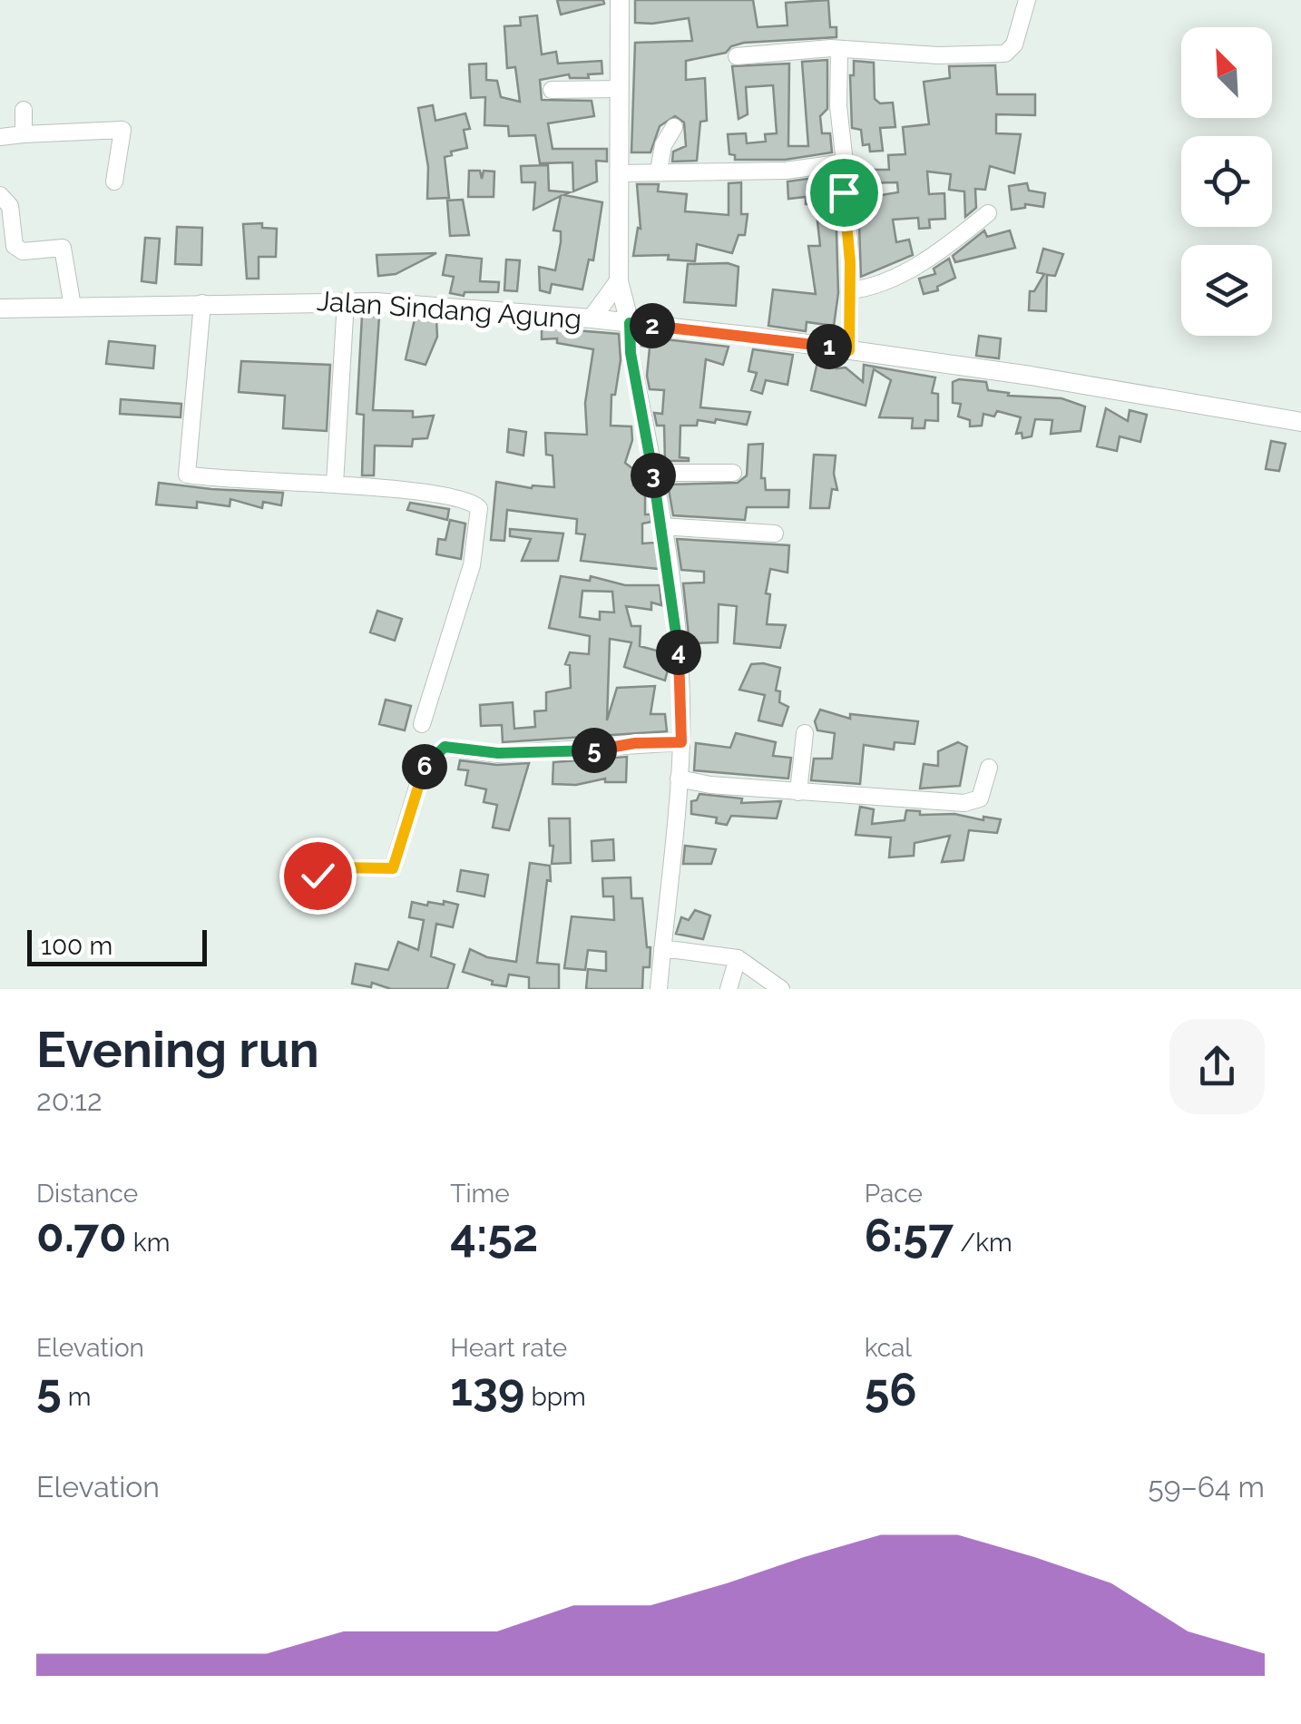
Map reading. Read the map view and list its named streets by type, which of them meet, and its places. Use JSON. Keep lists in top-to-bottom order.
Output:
{
  "streets": {
    "main road": ["Jalan Sindang Agung"]
  },
  "scale_bar": "100 m",
  "north": "top left",
  "page": {
    "pins": [
      "2",
      "1",
      "3",
      "4",
      "5",
      "6"
    ],
    "scale": "100 m",
    "heading": ["Evening run", "20:12"],
    "stats": [
      ["Distance", "0.70 km"],
      ["Time", "4:52"],
      ["Pace", "6:57 /km"],
      ["Elevation", "5 m"],
      ["Heart rate", "139 bpm"],
      ["kcal", "56"]
    ],
    "chart": ["Elevation", "59–64 m"]
  }
}
